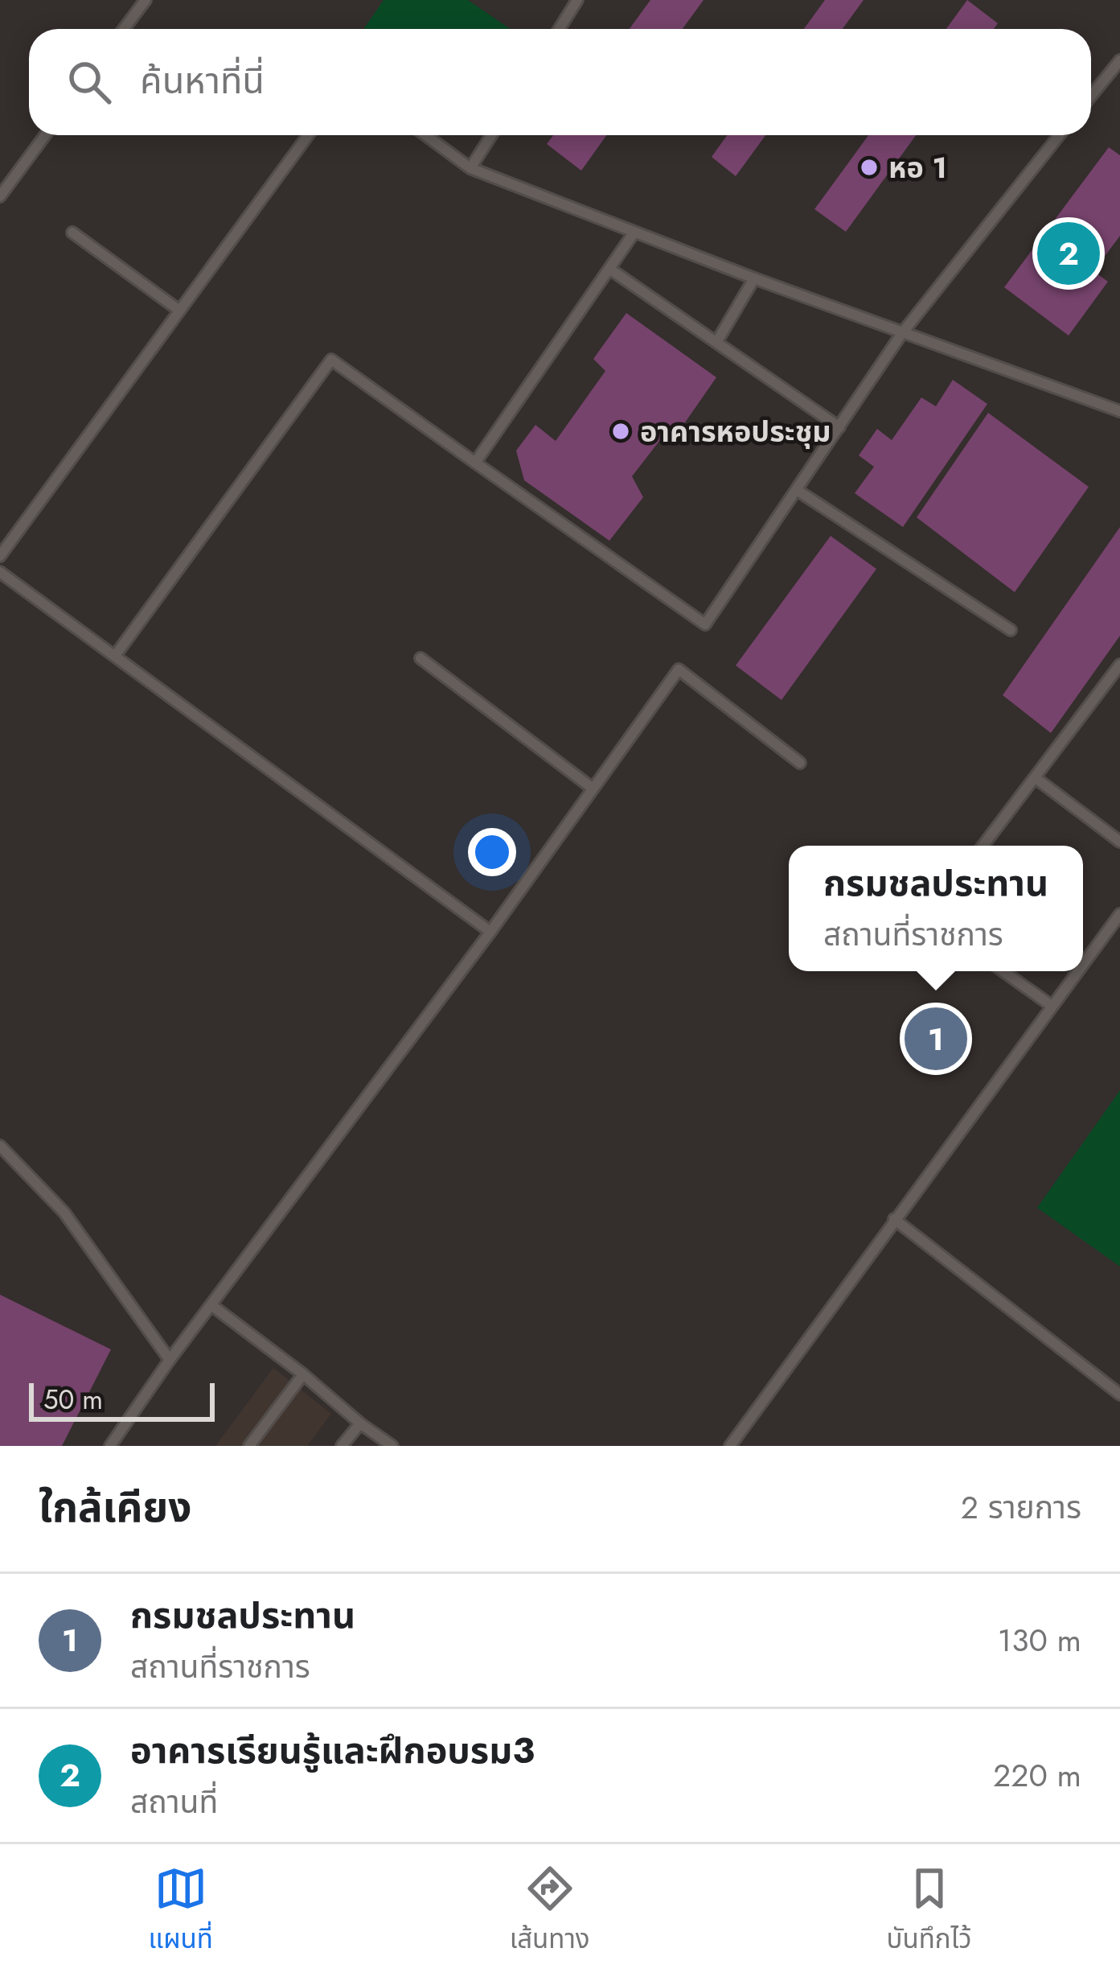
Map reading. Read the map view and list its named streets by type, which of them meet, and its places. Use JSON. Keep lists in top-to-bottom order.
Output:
{
  "places": ["หอ 1", "อาคารหอประชุม"],
  "scale_bar": "50 m",
  "page": {
    "search": "ค้นหาที่นี่",
    "pins": ["2", "1"],
    "popup": ["กรมชลประทาน", "สถานที่ราชการ"],
    "scale": "50 m",
    "heading": ["ใกล้เคียง", "2 รายการ"],
    "list": [
      {
        "mark": "1",
        "name": "กรมชลประทาน",
        "note": "สถานที่ราชการ",
        "value": "130 m"
      },
      {
        "mark": "2",
        "name": "อาคารเรียนรู้และฝึกอบรม3",
        "note": "สถานที่",
        "value": "220 m"
      }
    ],
    "nav": ["แผนที่", "เส้นทาง", "บันทึกไว้"]
  }
}
